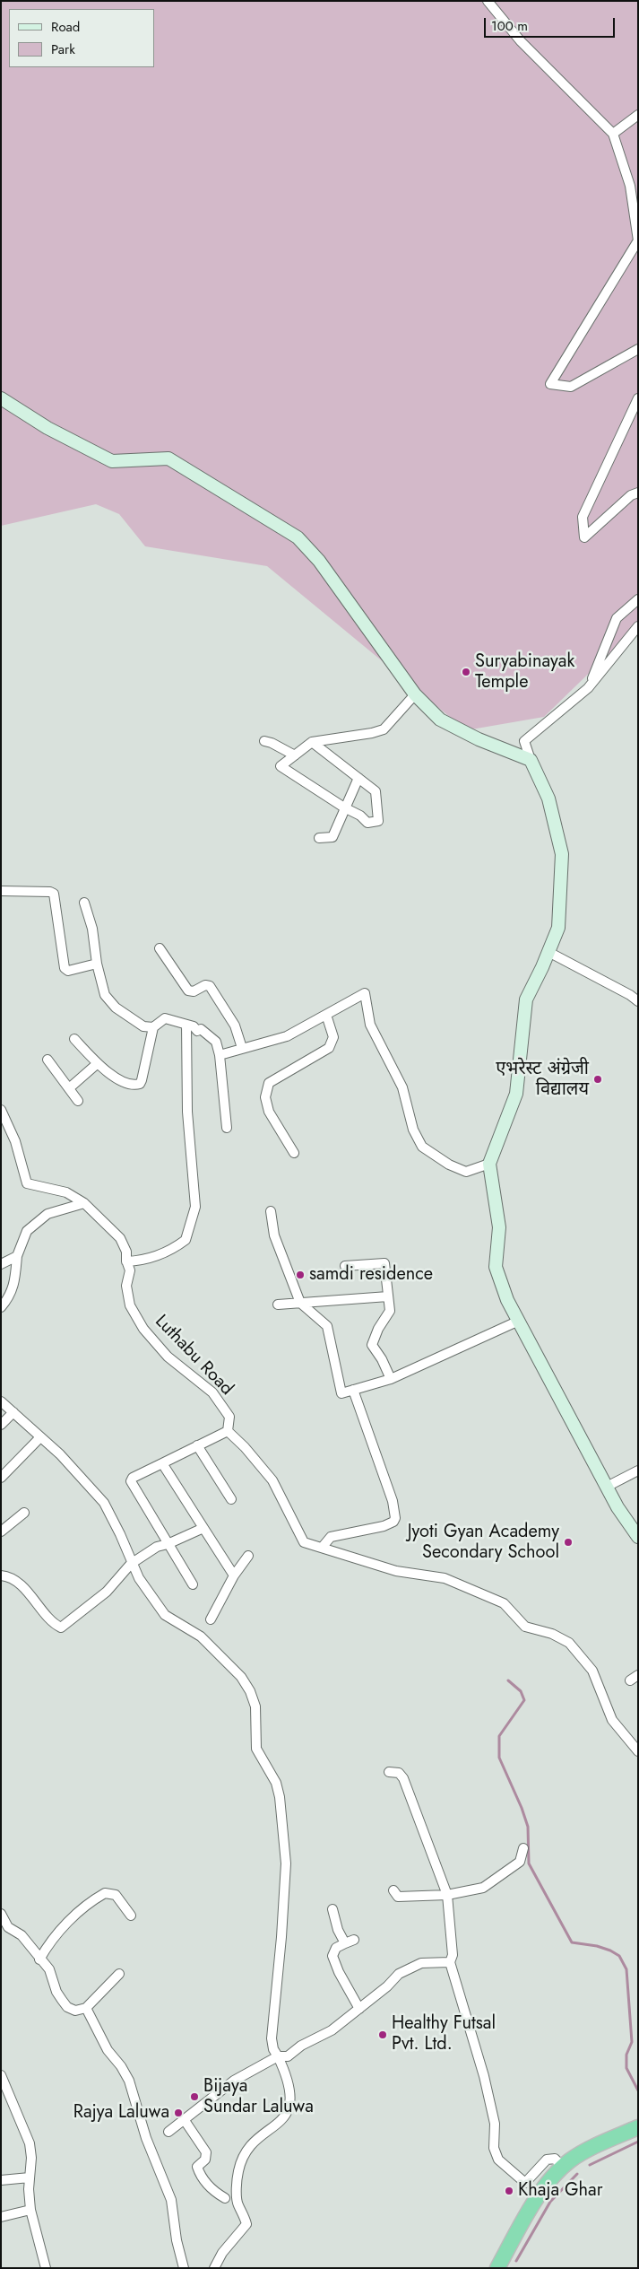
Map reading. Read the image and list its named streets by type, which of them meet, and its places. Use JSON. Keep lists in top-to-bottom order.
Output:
{
  "streets": {
    "street": ["Luthabu Road"]
  },
  "places": [
    "Suryabinayak Temple",
    "एभरेस्ट अंग्रेजी विद्यालय",
    "samdi residence",
    "Jyoti Gyan Academy Secondary School",
    "Healthy Futsal Pvt. Ltd.",
    "Bijaya Sundar Laluwa",
    "Rajya Laluwa",
    "Khaja Ghar"
  ],
  "legend": ["Road", "Park"],
  "scale_bar": "100 m"
}
